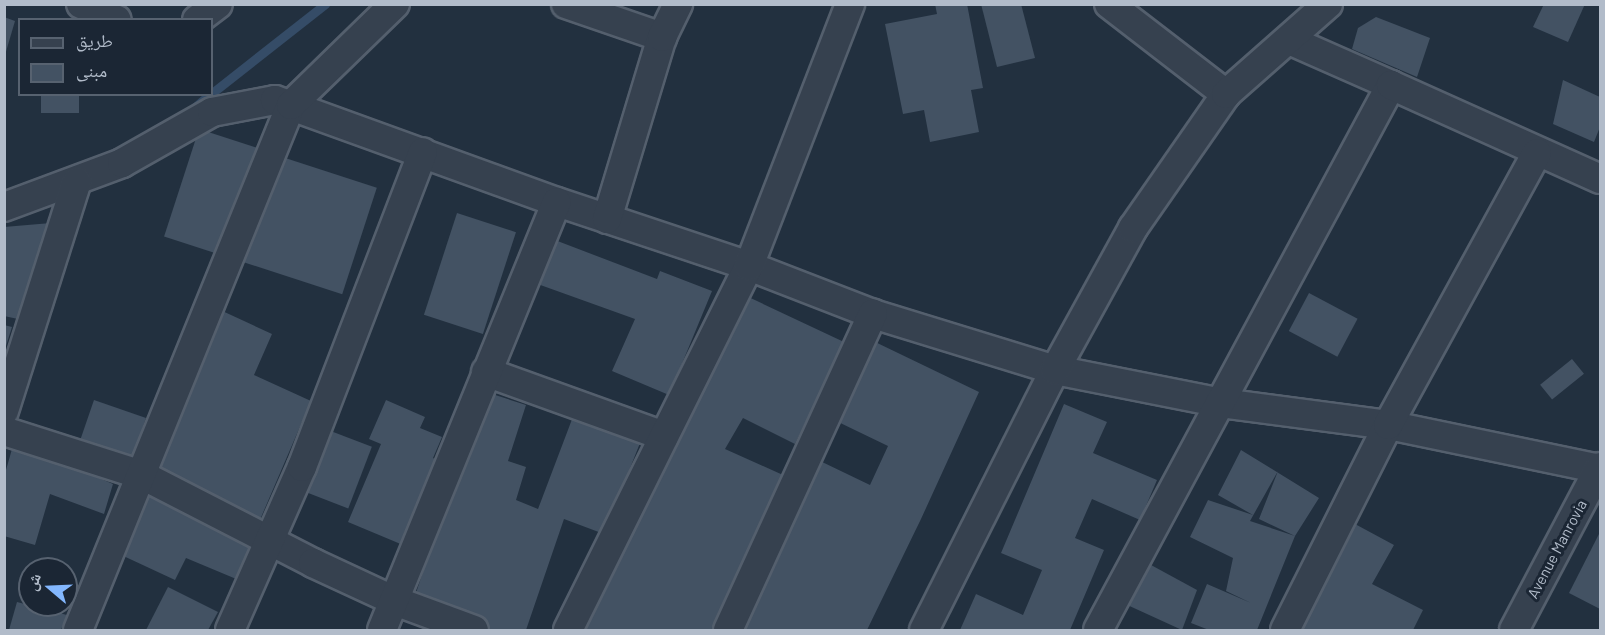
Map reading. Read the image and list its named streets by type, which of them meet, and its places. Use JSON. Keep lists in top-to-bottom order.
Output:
{
  "streets": {
    "street": ["Avenue Manrovia"]
  },
  "legend": ["طريق", "مبنى"],
  "north": "left"
}
